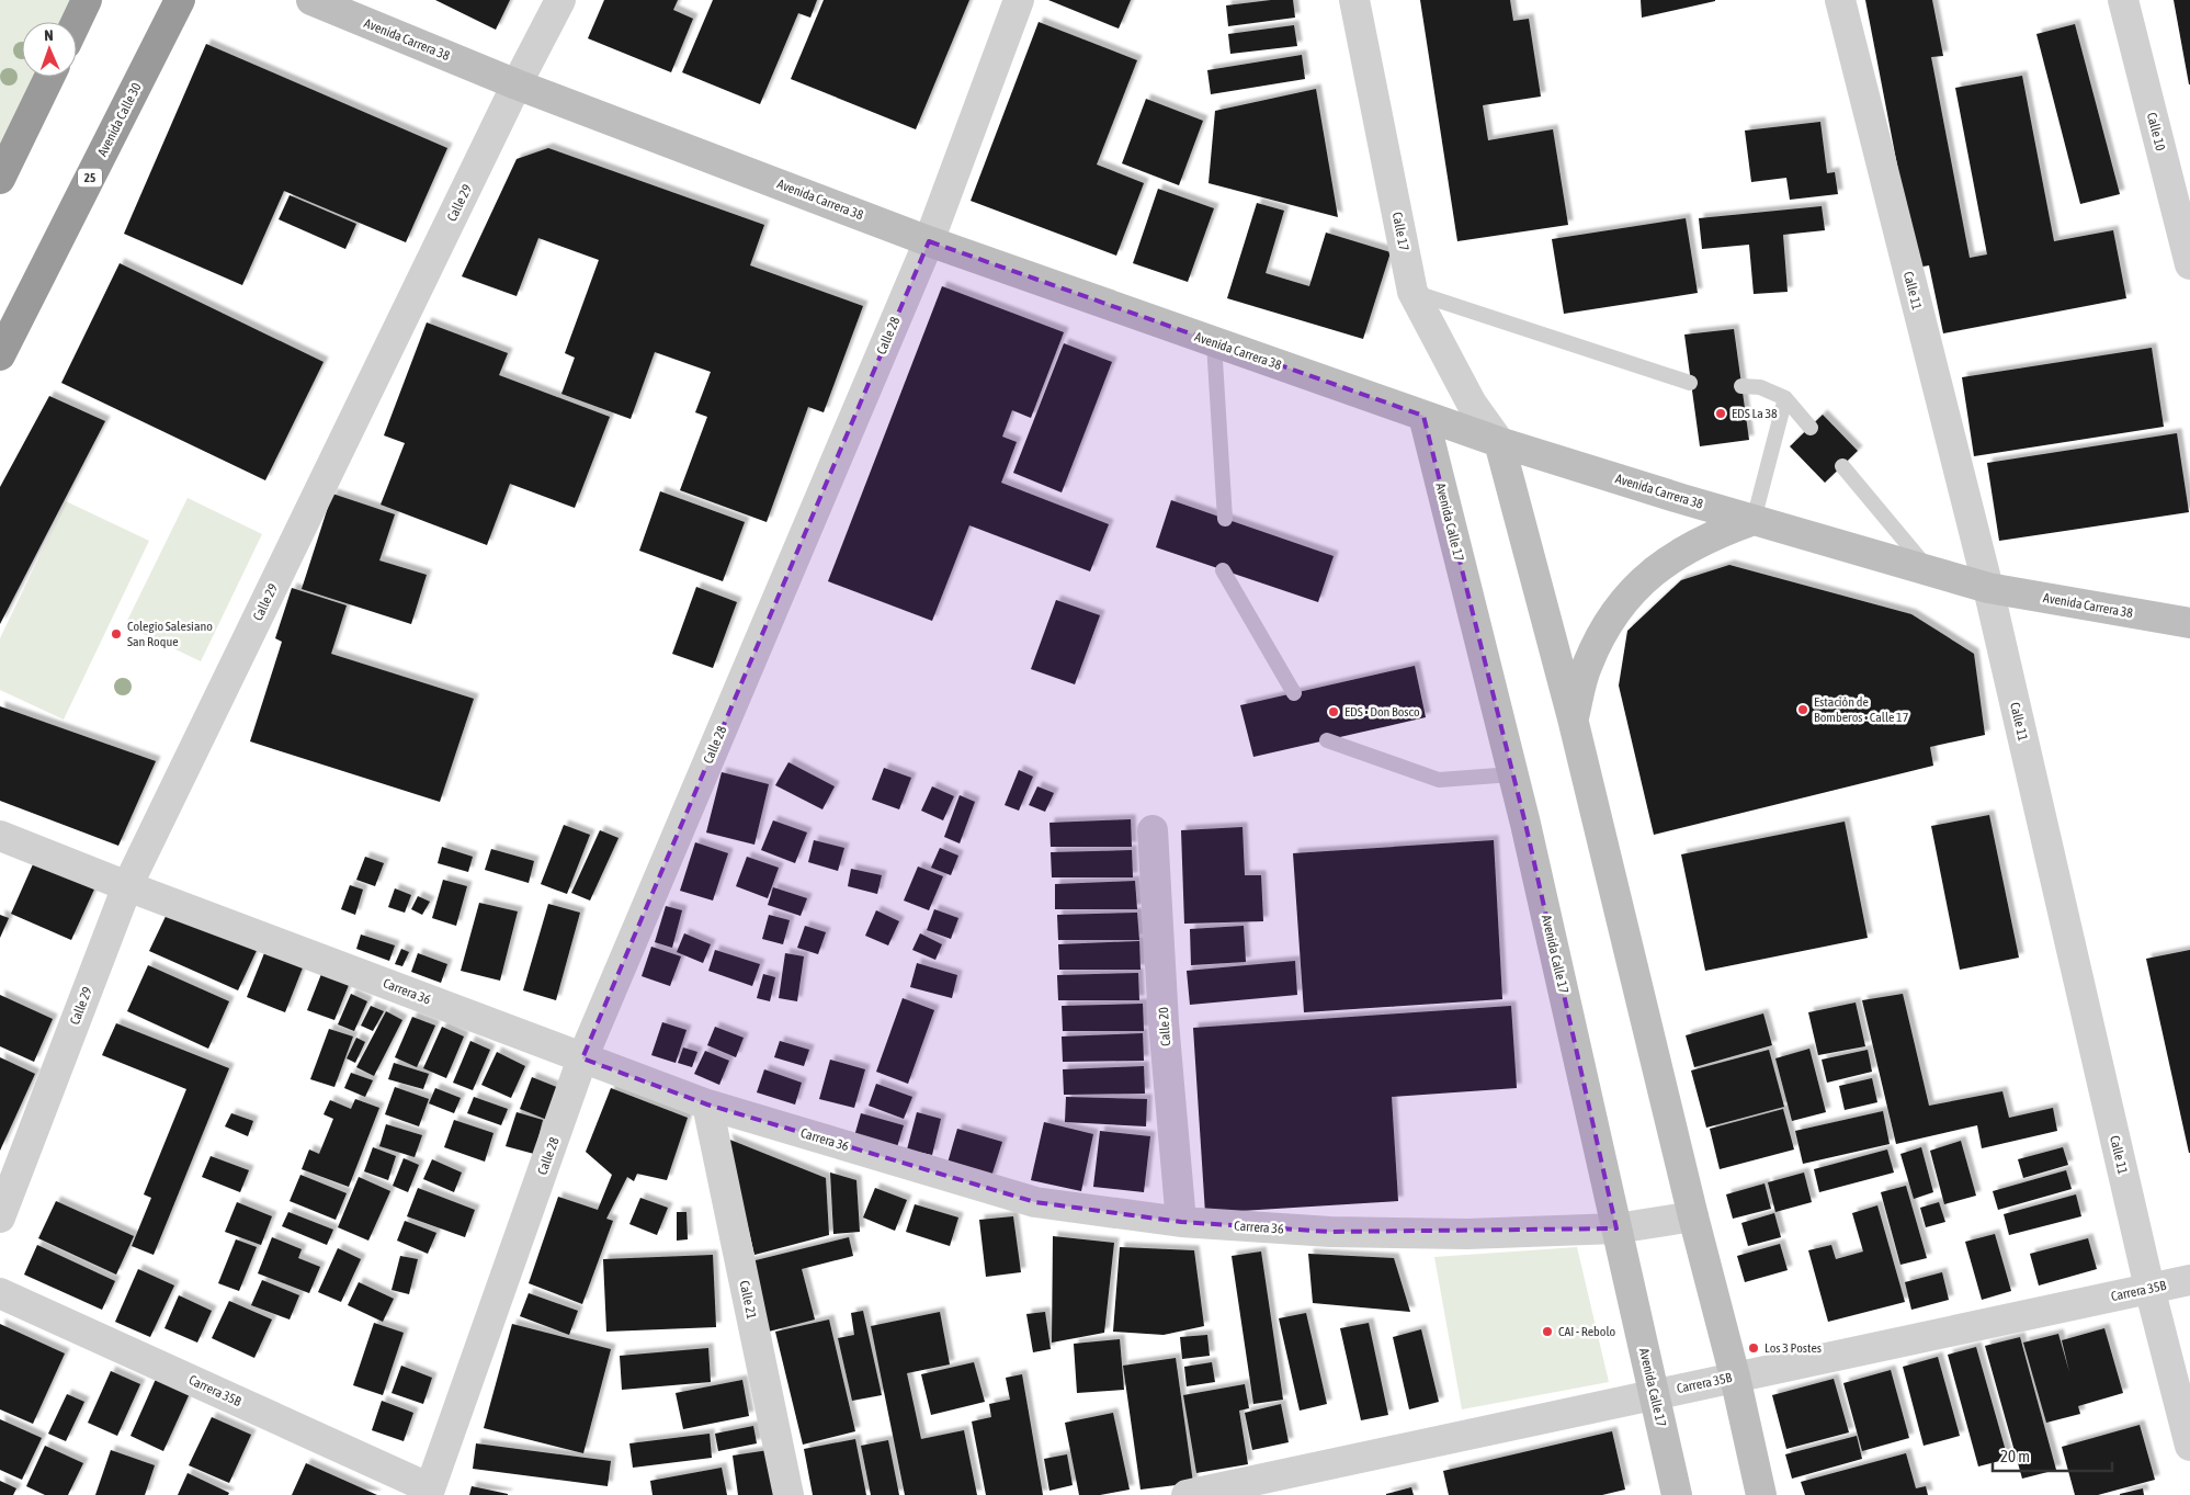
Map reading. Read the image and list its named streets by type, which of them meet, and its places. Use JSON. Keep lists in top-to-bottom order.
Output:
{
  "streets": {
    "highway": ["Avenida Calle 30", "25"],
    "main road": ["Avenida Carrera 38", "Avenida Calle 17"],
    "street": [
      "Calle 10",
      "Calle 29",
      "Calle 17",
      "Calle 11",
      "Calle 28",
      "Carrera 36",
      "Calle 20",
      "Carrera 35B",
      "Calle 21"
    ]
  },
  "crossings": [
    ["Avenida Carrera 38", "Calle 29"],
    ["Avenida Carrera 38", "Calle 17"],
    ["Avenida Carrera 38", "Calle 11"],
    ["Avenida Carrera 38", "Calle 28"],
    ["Avenida Carrera 38", "Avenida Calle 17"],
    ["Calle 29", "Carrera 36"],
    ["Calle 11", "Carrera 35B"],
    ["Calle 28", "Carrera 36"],
    ["Calle 28", "Carrera 35B"],
    ["Avenida Calle 17", "Carrera 36"],
    ["Avenida Calle 17", "Carrera 35B"],
    ["Carrera 36", "Calle 20"],
    ["Carrera 36", "Calle 21"]
  ],
  "places": [
    "EDS La 38",
    "Colegio Salesiano San Roque",
    "Estación de Bomberos - Calle 17",
    "EDS - Don Bosco",
    "CAI - Rebolo",
    "Los 3 Postes"
  ],
  "scale_bar": "20 m",
  "north": "top"
}
